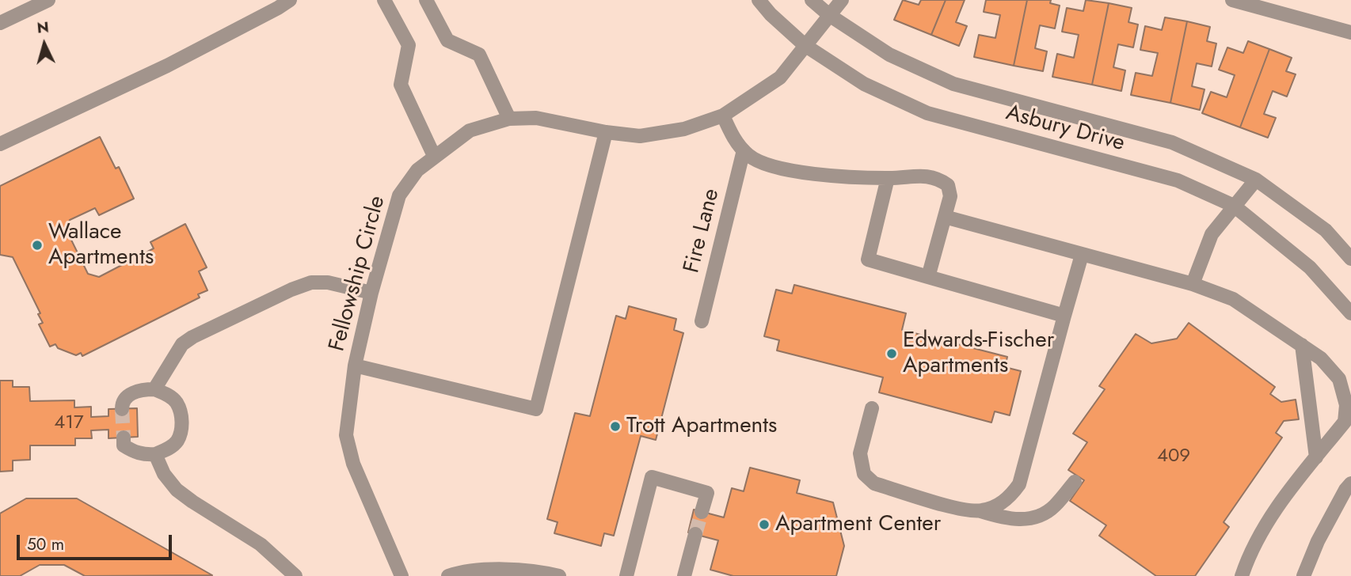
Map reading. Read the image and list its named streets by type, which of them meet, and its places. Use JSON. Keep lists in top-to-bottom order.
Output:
{
  "streets": {
    "street": ["Asbury Drive", "Fire Lane", "Fellowship Circle"]
  },
  "crossings": [
    ["Asbury Drive", "Fellowship Circle"]
  ],
  "places": [
    "Wallace Apartments",
    "Edwards-Fischer Apartments",
    "Trott Apartments",
    "Apartment Center"
  ],
  "house_numbers": ["417", "409"],
  "scale_bar": "50 m",
  "north": "top"
}
